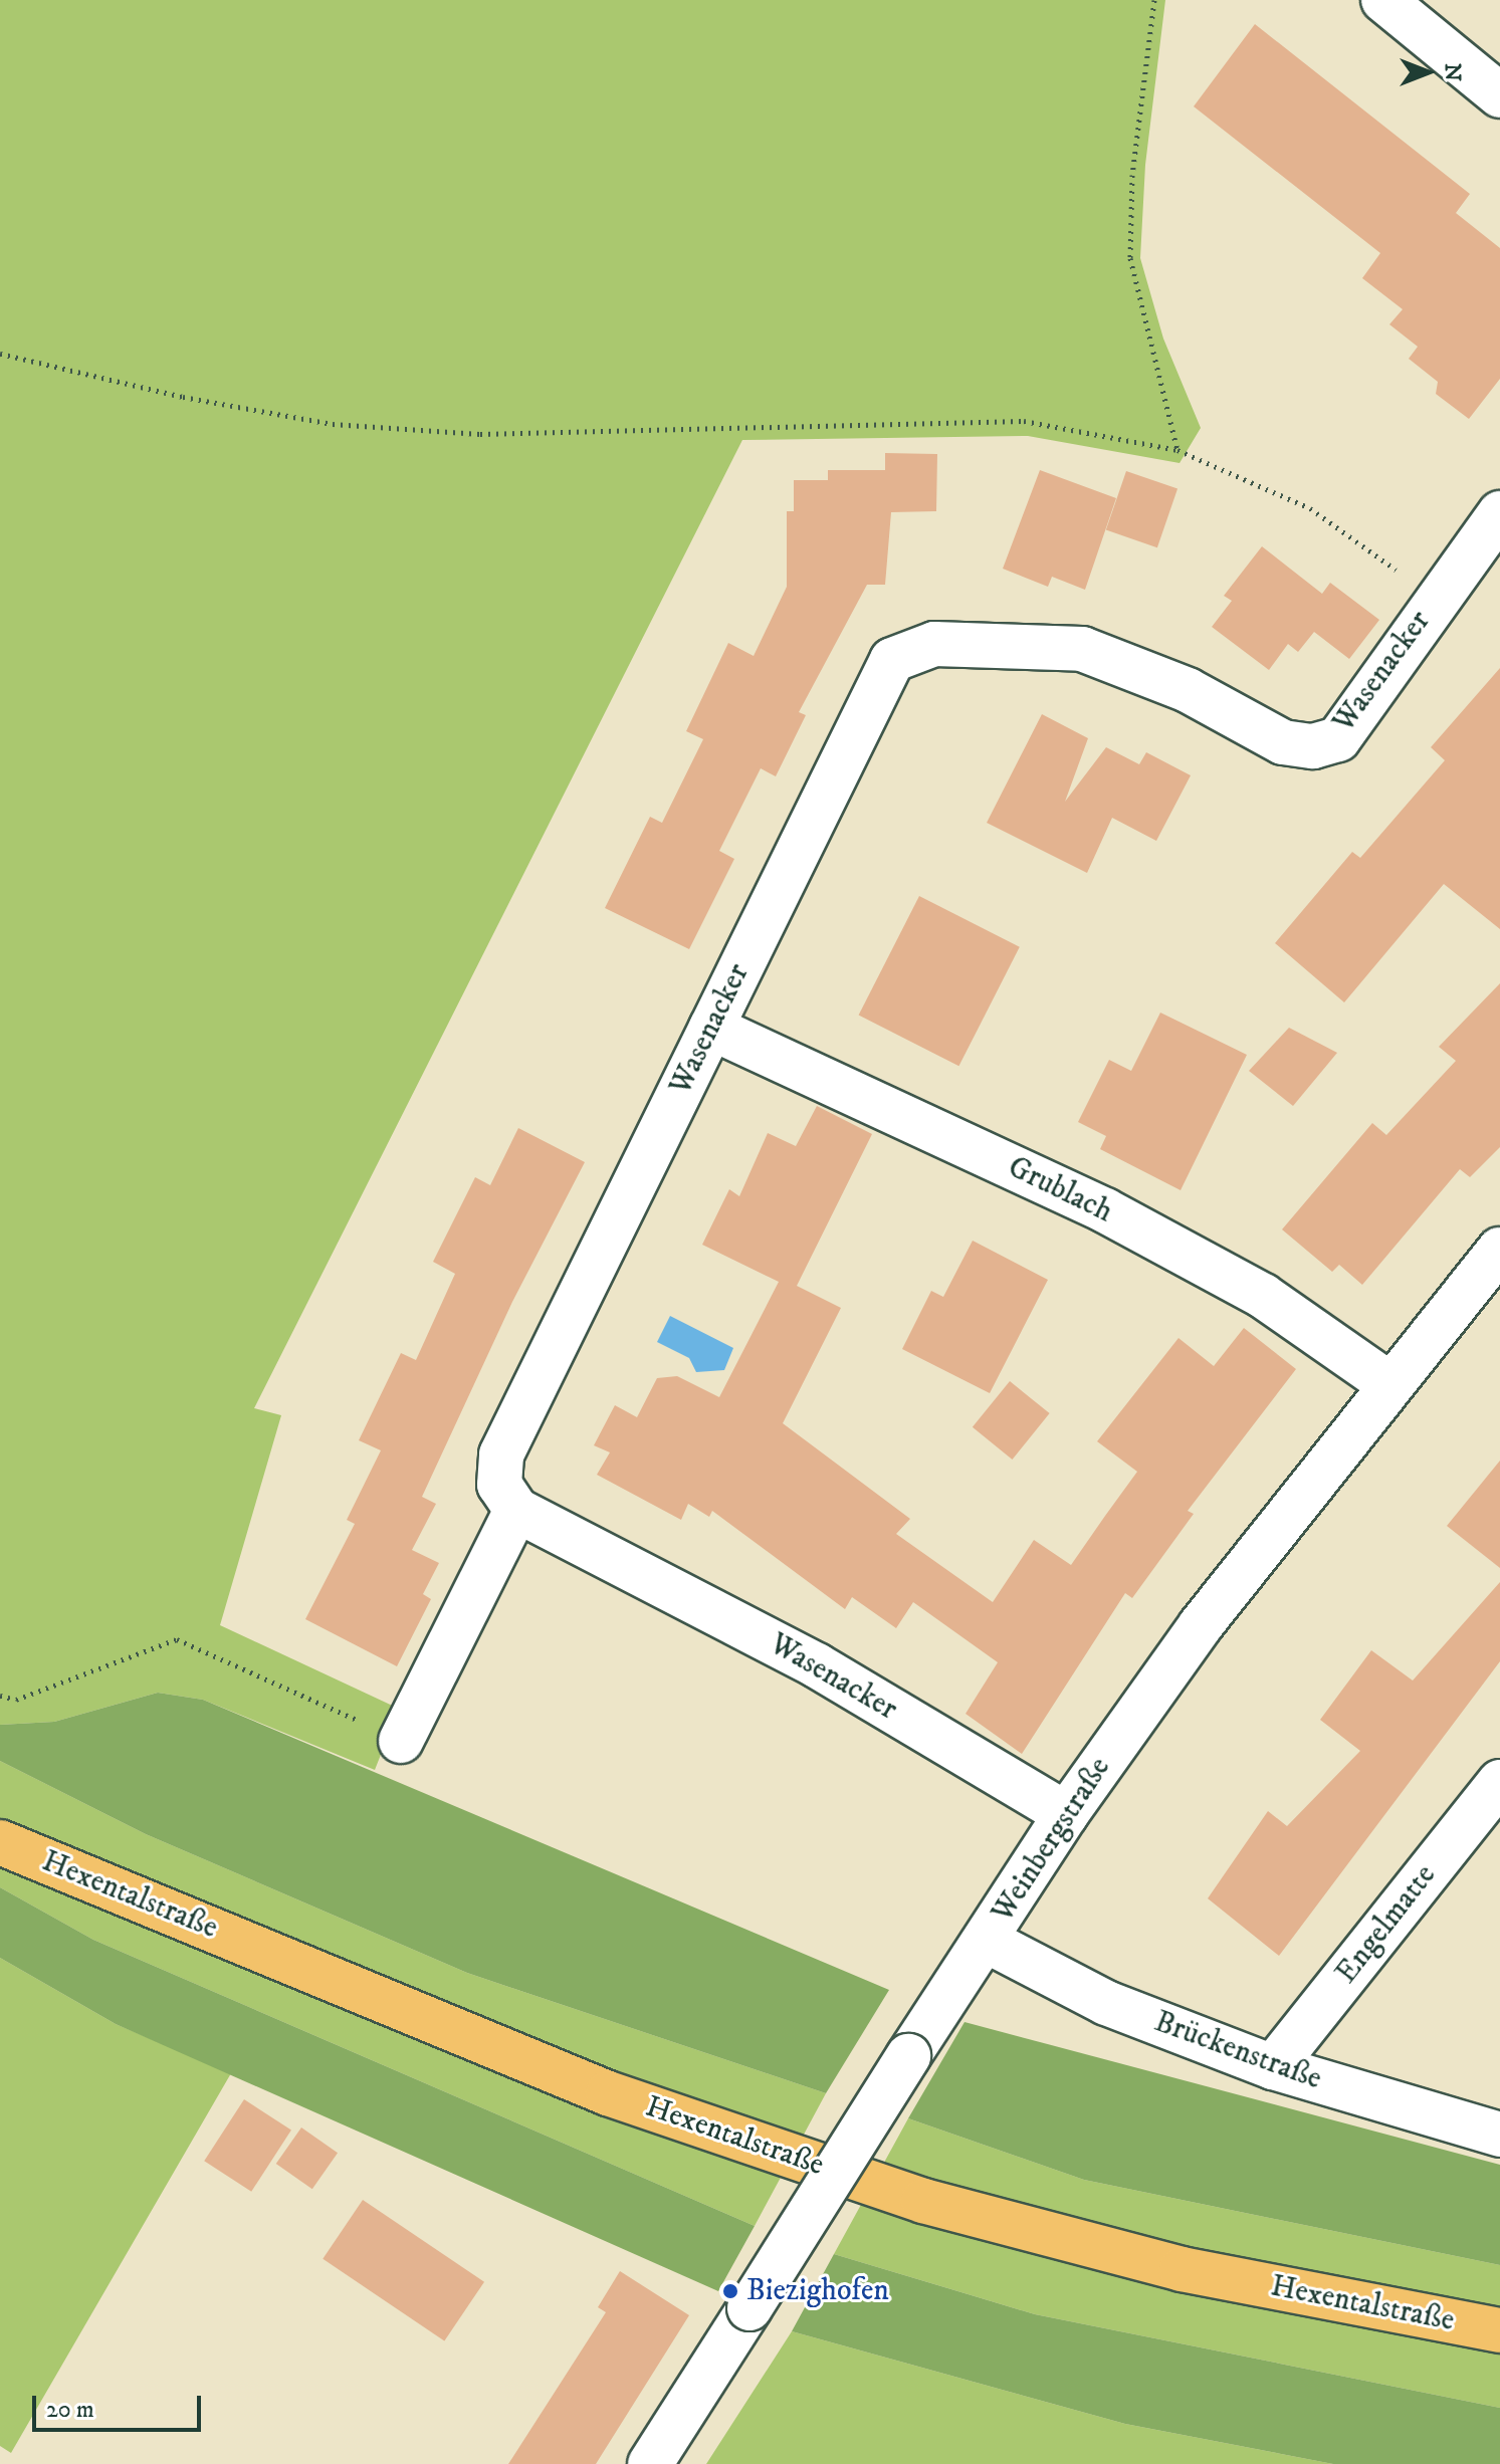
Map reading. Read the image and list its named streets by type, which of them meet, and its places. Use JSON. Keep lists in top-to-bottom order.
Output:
{
  "streets": {
    "main road": ["Hexentalstraße"],
    "street": [
      "Wasenacker",
      "Grublach",
      "Weinbergstraße",
      "Engelmatte",
      "Brückenstraße"
    ]
  },
  "crossings": [
    ["Wasenacker", "Grublach"],
    ["Wasenacker", "Weinbergstraße"],
    ["Grublach", "Weinbergstraße"],
    ["Weinbergstraße", "Brückenstraße"],
    ["Engelmatte", "Brückenstraße"]
  ],
  "places": ["Biezighofen"],
  "scale_bar": "20 m",
  "north": "right"
}
